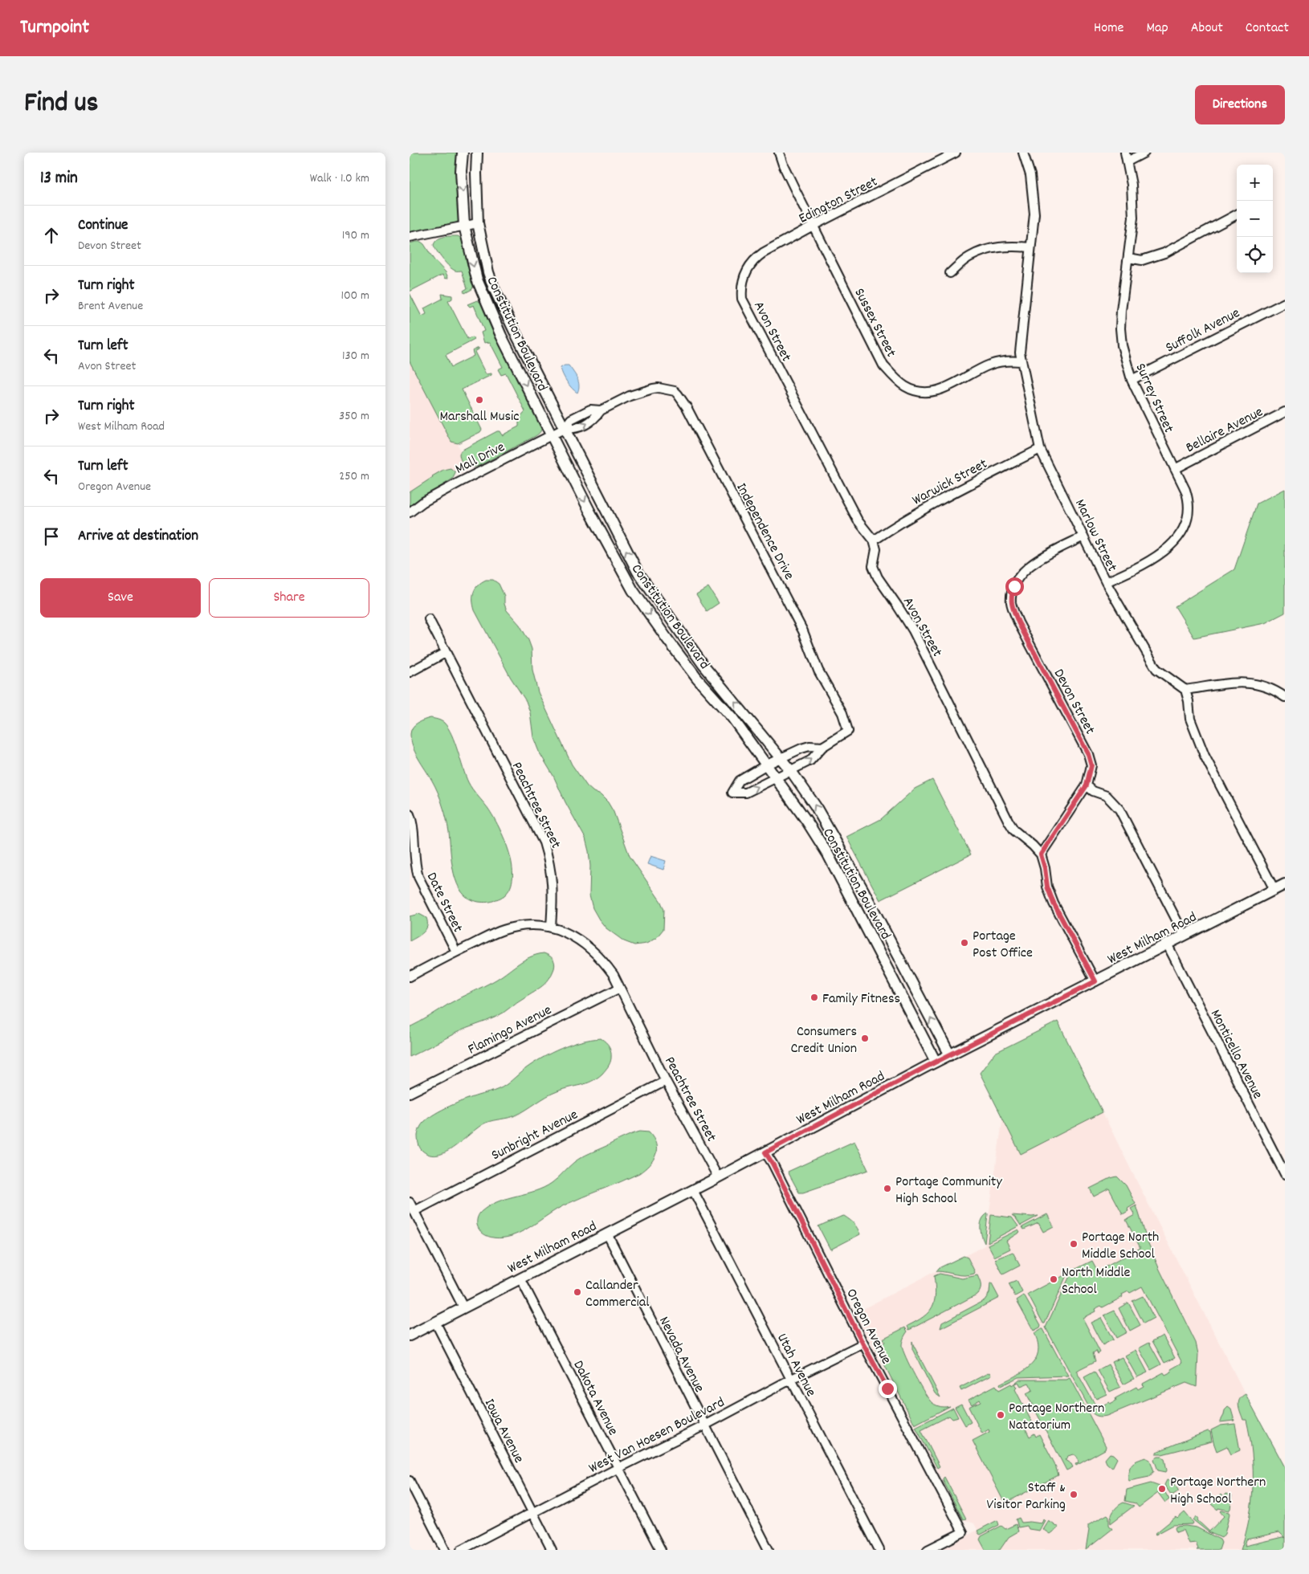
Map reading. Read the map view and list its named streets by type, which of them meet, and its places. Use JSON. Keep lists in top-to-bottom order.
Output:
{
  "streets": {
    "street": [
      "Edington Street",
      "Sussex Street",
      "Suffolk Avenue",
      "Avon Street",
      "Constitution Boulevard",
      "Surrey Street",
      "Bellaire Avenue",
      "Mall Drive",
      "Warwick Street",
      "Independence Drive",
      "Marlow Street",
      "Devon Street",
      "Peachtree Street",
      "Date Street",
      "West Milham Road",
      "Flamingo Avenue",
      "Monticello Avenue",
      "Sunbright Avenue",
      "Oregon Avenue",
      "Nevada Avenue",
      "Utah Avenue",
      "Dakota Avenue",
      "Iowa Avenue",
      "West Van Hoesen Boulevard"
    ]
  },
  "crossings": [
    ["Edington Street", "Sussex Street"],
    ["Edington Street", "Avon Street"],
    ["Sussex Street", "Marlow Street"],
    ["Suffolk Avenue", "Surrey Street"],
    ["Avon Street", "Warwick Street"],
    ["Constitution Boulevard", "Mall Drive"],
    ["Constitution Boulevard", "Independence Drive"],
    ["Constitution Boulevard", "West Milham Road"],
    ["Surrey Street", "Bellaire Avenue"],
    ["Surrey Street", "Marlow Street"],
    ["Mall Drive", "Independence Drive"],
    ["Warwick Street", "Marlow Street"],
    ["Marlow Street", "Devon Street"],
    ["Peachtree Street", "West Milham Road"],
    ["Peachtree Street", "Flamingo Avenue"],
    ["Peachtree Street", "Sunbright Avenue"],
    ["West Milham Road", "Monticello Avenue"],
    ["West Milham Road", "Oregon Avenue"],
    ["West Milham Road", "Nevada Avenue"],
    ["West Milham Road", "Utah Avenue"],
    ["West Milham Road", "Dakota Avenue"],
    ["West Milham Road", "Iowa Avenue"],
    ["Oregon Avenue", "West Van Hoesen Boulevard"],
    ["Nevada Avenue", "West Van Hoesen Boulevard"],
    ["Utah Avenue", "West Van Hoesen Boulevard"],
    ["Dakota Avenue", "West Van Hoesen Boulevard"],
    ["Iowa Avenue", "West Van Hoesen Boulevard"]
  ],
  "places": [
    "Marshall Music",
    "Portage Post Office",
    "Family Fitness",
    "Consumers Credit Union",
    "Portage Community High School",
    "Portage North Middle School",
    "North Middle School",
    "Callander Commercial",
    "Portage Northern Natatorium",
    "Portage Northern High School",
    "Staff & Visitor Parking"
  ],
  "page": {
    "header": "Turnpoint",
    "nav": [
      "Home",
      "Map",
      "About",
      "Contact"
    ],
    "title": "Find us",
    "buttons": [
      "Directions",
      ["Save", "Share"]
    ],
    "heading": ["13 min", "Walk · 1.0 km"],
    "map_buttons": ["+", "−"],
    "list": [
      ["Continue", "Devon Street", "190 m"],
      ["Turn right", "Brent Avenue", "100 m"],
      ["Turn left", "Avon Street", "130 m"],
      ["Turn right", "West Milham Road", "350 m"],
      ["Turn left", "Oregon Avenue", "250 m"],
      "Arrive at destination"
    ]
  }
}
